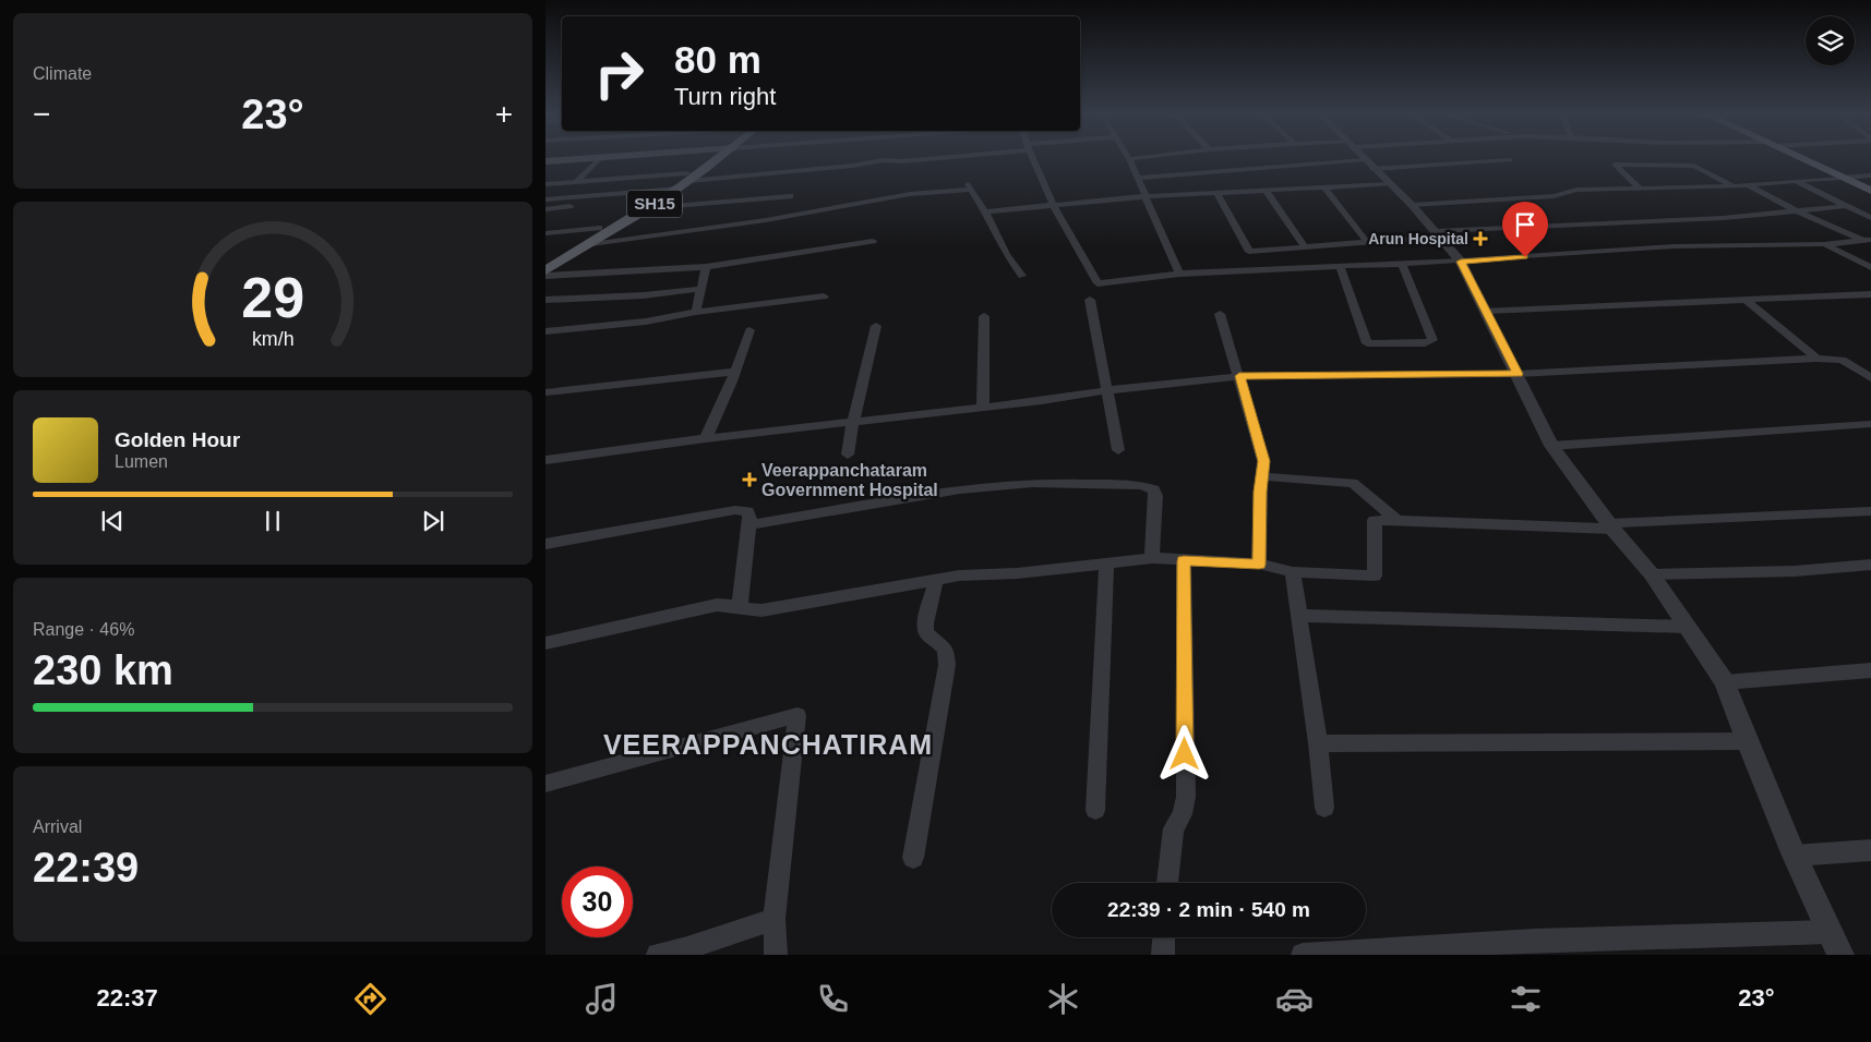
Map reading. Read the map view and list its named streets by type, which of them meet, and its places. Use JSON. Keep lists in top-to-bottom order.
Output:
{
  "streets": {
    "main road": ["SH15"]
  },
  "districts": ["VEERAPPANCHATIRAM"],
  "places": {
    "health": ["Arun Hospital", "Veerappanchataram Government Hospital"]
  },
  "page": {
    "tile": [
      "Climate",
      ["Range · 46%", "230 km"],
      ["Arrival", "22:39"]
    ],
    "turn": ["80 m", "Turn right"],
    "heat": ["−", "23°", "+"],
    "song": ["Golden Hour", "Lumen"],
    "limit": "30",
    "trip": "22:39 · 2 min · 540 m",
    "tabs": ["22:37", "23°"],
    "gauge": ["29", "km/h"]
  }
}
